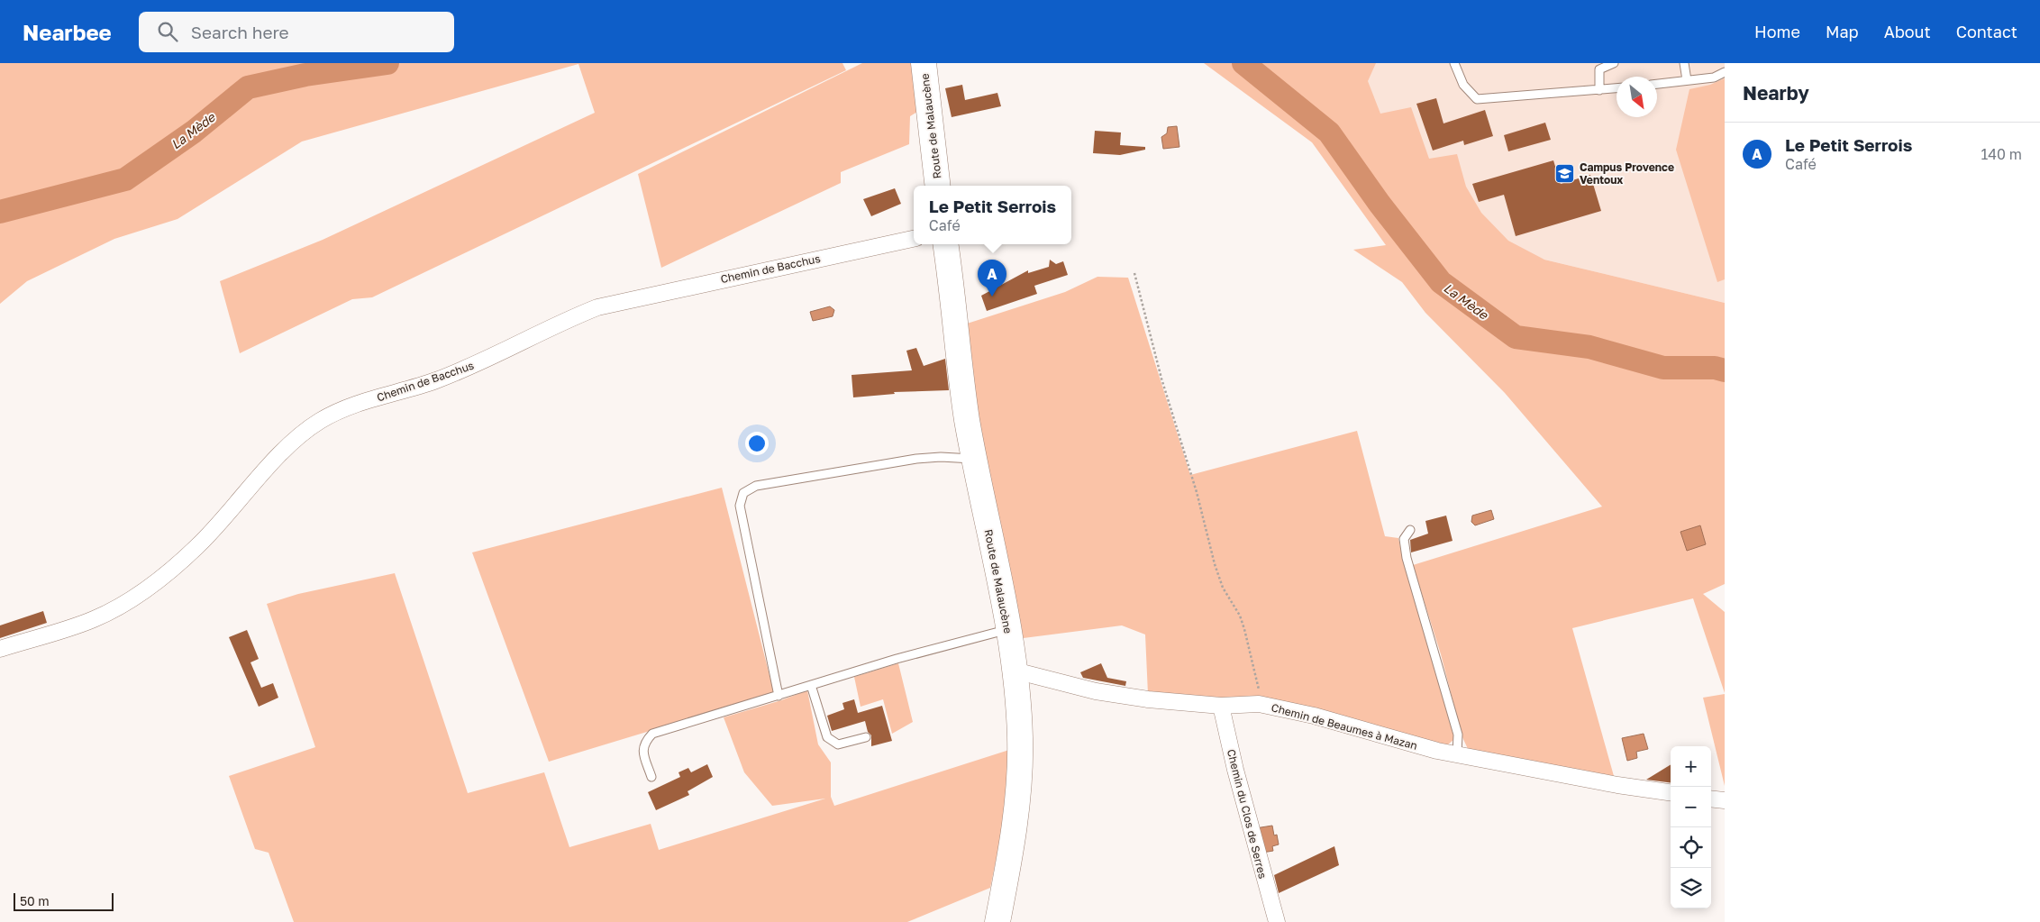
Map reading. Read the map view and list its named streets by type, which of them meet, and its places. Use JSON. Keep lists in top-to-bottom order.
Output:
{
  "streets": {
    "main road": ["Route de Malaucène"],
    "street": ["Chemin de Bacchus", "Chemin de Beaumes à Mazan", "Chemin du Clos de Serres"]
  },
  "crossings": [
    ["Route de Malaucène", "Chemin de Beaumes à Mazan"],
    ["Chemin de Beaumes à Mazan", "Chemin du Clos de Serres"]
  ],
  "water": ["La Mède"],
  "places": {
    "school or university": ["Campus Provence Ventoux"]
  },
  "scale_bar": "50 m",
  "north": "bottom right",
  "page": {
    "header": "Nearbee",
    "search": "Search here",
    "nav": [
      "Home",
      "Map",
      "About",
      "Contact"
    ],
    "heading": "Nearby",
    "list": [
      {
        "mark": "A",
        "name": "Le Petit Serrois",
        "note": "Café",
        "value": "140 m"
      }
    ],
    "popup": ["Le Petit Serrois", "Café"],
    "pins": "A",
    "map_buttons": ["+", "−"],
    "scale": "50 m"
  }
}
